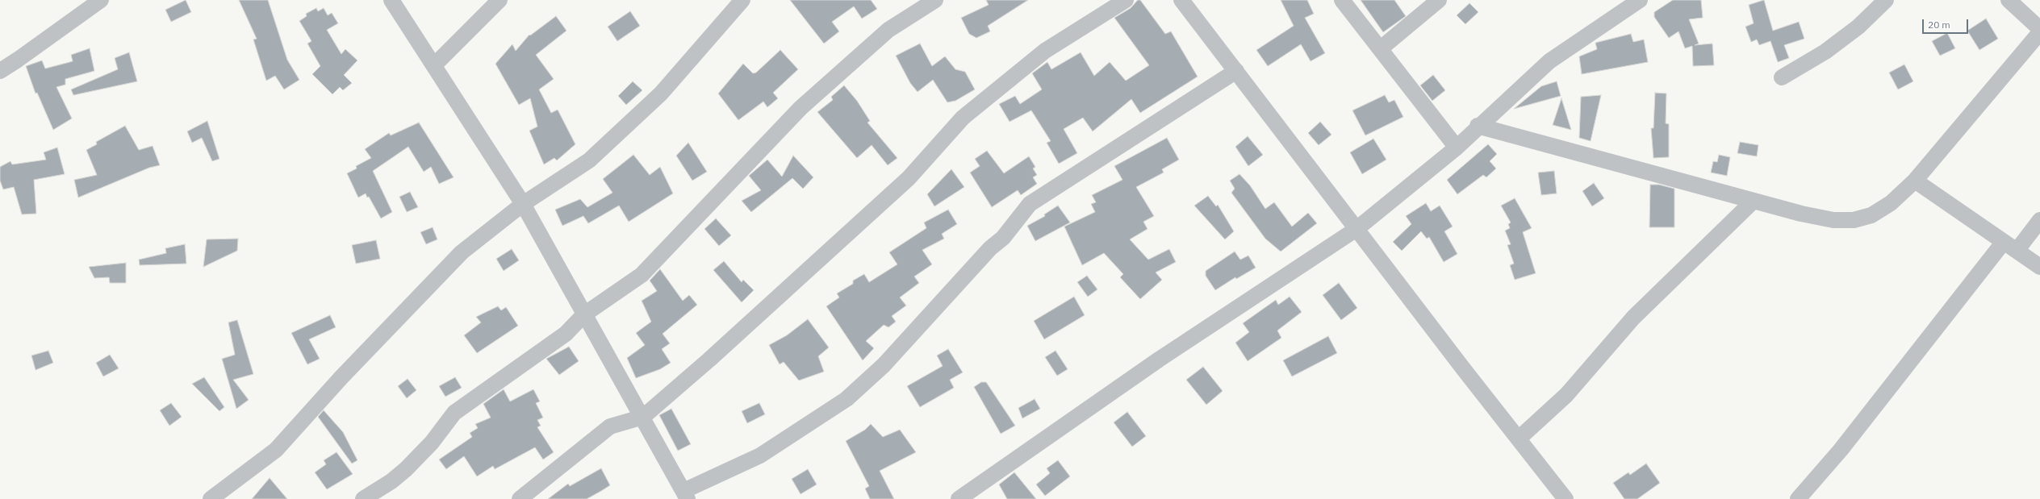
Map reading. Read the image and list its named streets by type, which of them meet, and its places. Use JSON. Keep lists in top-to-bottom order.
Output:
{
  "scale_bar": "20 m"
}
